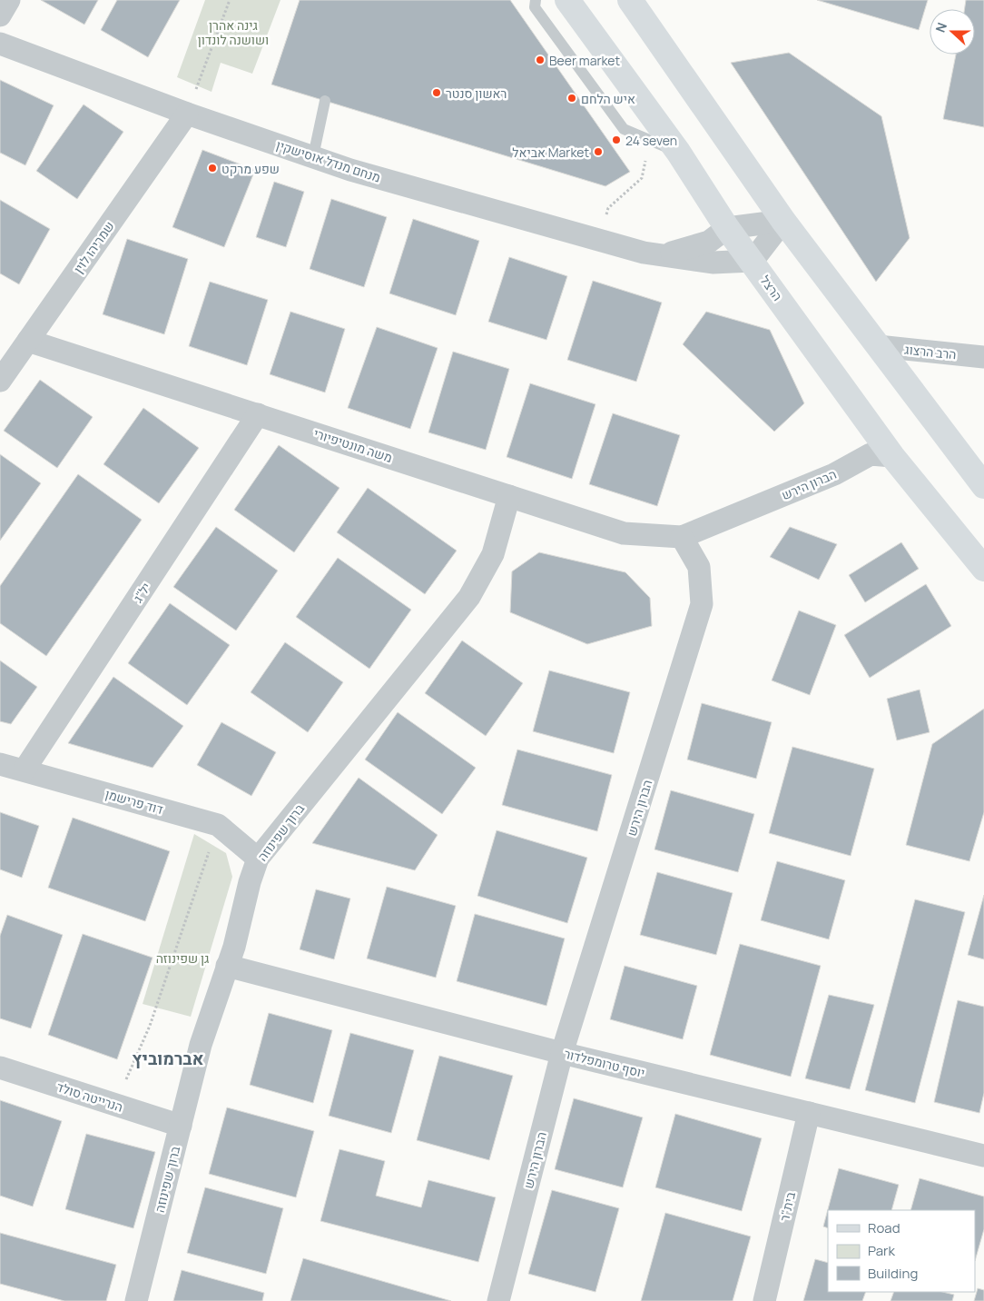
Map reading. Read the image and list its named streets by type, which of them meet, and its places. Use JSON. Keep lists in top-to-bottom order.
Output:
{
  "streets": {
    "main road": ["הרצל"],
    "street": [
      "מנחם מנדל אוסישקין",
      "שמריהו לוין",
      "הרב הרצוג",
      "משה מונטיפיורי",
      "הברון הירש",
      "יל\"ג",
      "דוד פרישמן",
      "ברוך שפינוזה",
      "יוסף טרומפלדור",
      "הנרייטה סולד",
      "בית\"ר"
    ]
  },
  "crossings": [
    ["מנחם מנדל אוסישקין", "שמריהו לוין"],
    ["מנחם מנדל אוסישקין", "הרצל"],
    ["שמריהו לוין", "משה מונטיפיורי"],
    ["הרצל", "הברון הירש"],
    ["משה מונטיפיורי", "הברון הירש"],
    ["משה מונטיפיורי", "יל\"ג"],
    ["משה מונטיפיורי", "ברוך שפינוזה"],
    ["הברון הירש", "יוסף טרומפלדור"],
    ["יל\"ג", "דוד פרישמן"],
    ["דוד פרישמן", "ברוך שפינוזה"],
    ["ברוך שפינוזה", "יוסף טרומפלדור"],
    ["ברוך שפינוזה", "הנרייטה סולד"],
    ["יוסף טרומפלדור", "בית\"ר"]
  ],
  "districts": ["אברמוביץ"],
  "parks": ["גינה אהרן ושושנה לונדון", "גן שפינוזה"],
  "places": [
    "Beer market",
    "ראשון סנטר",
    "איש הלחם",
    "24 seven",
    "אביאל Market",
    "שפע מרקט"
  ],
  "legend": ["Road", "Park", "Building"],
  "north": "left"
}
